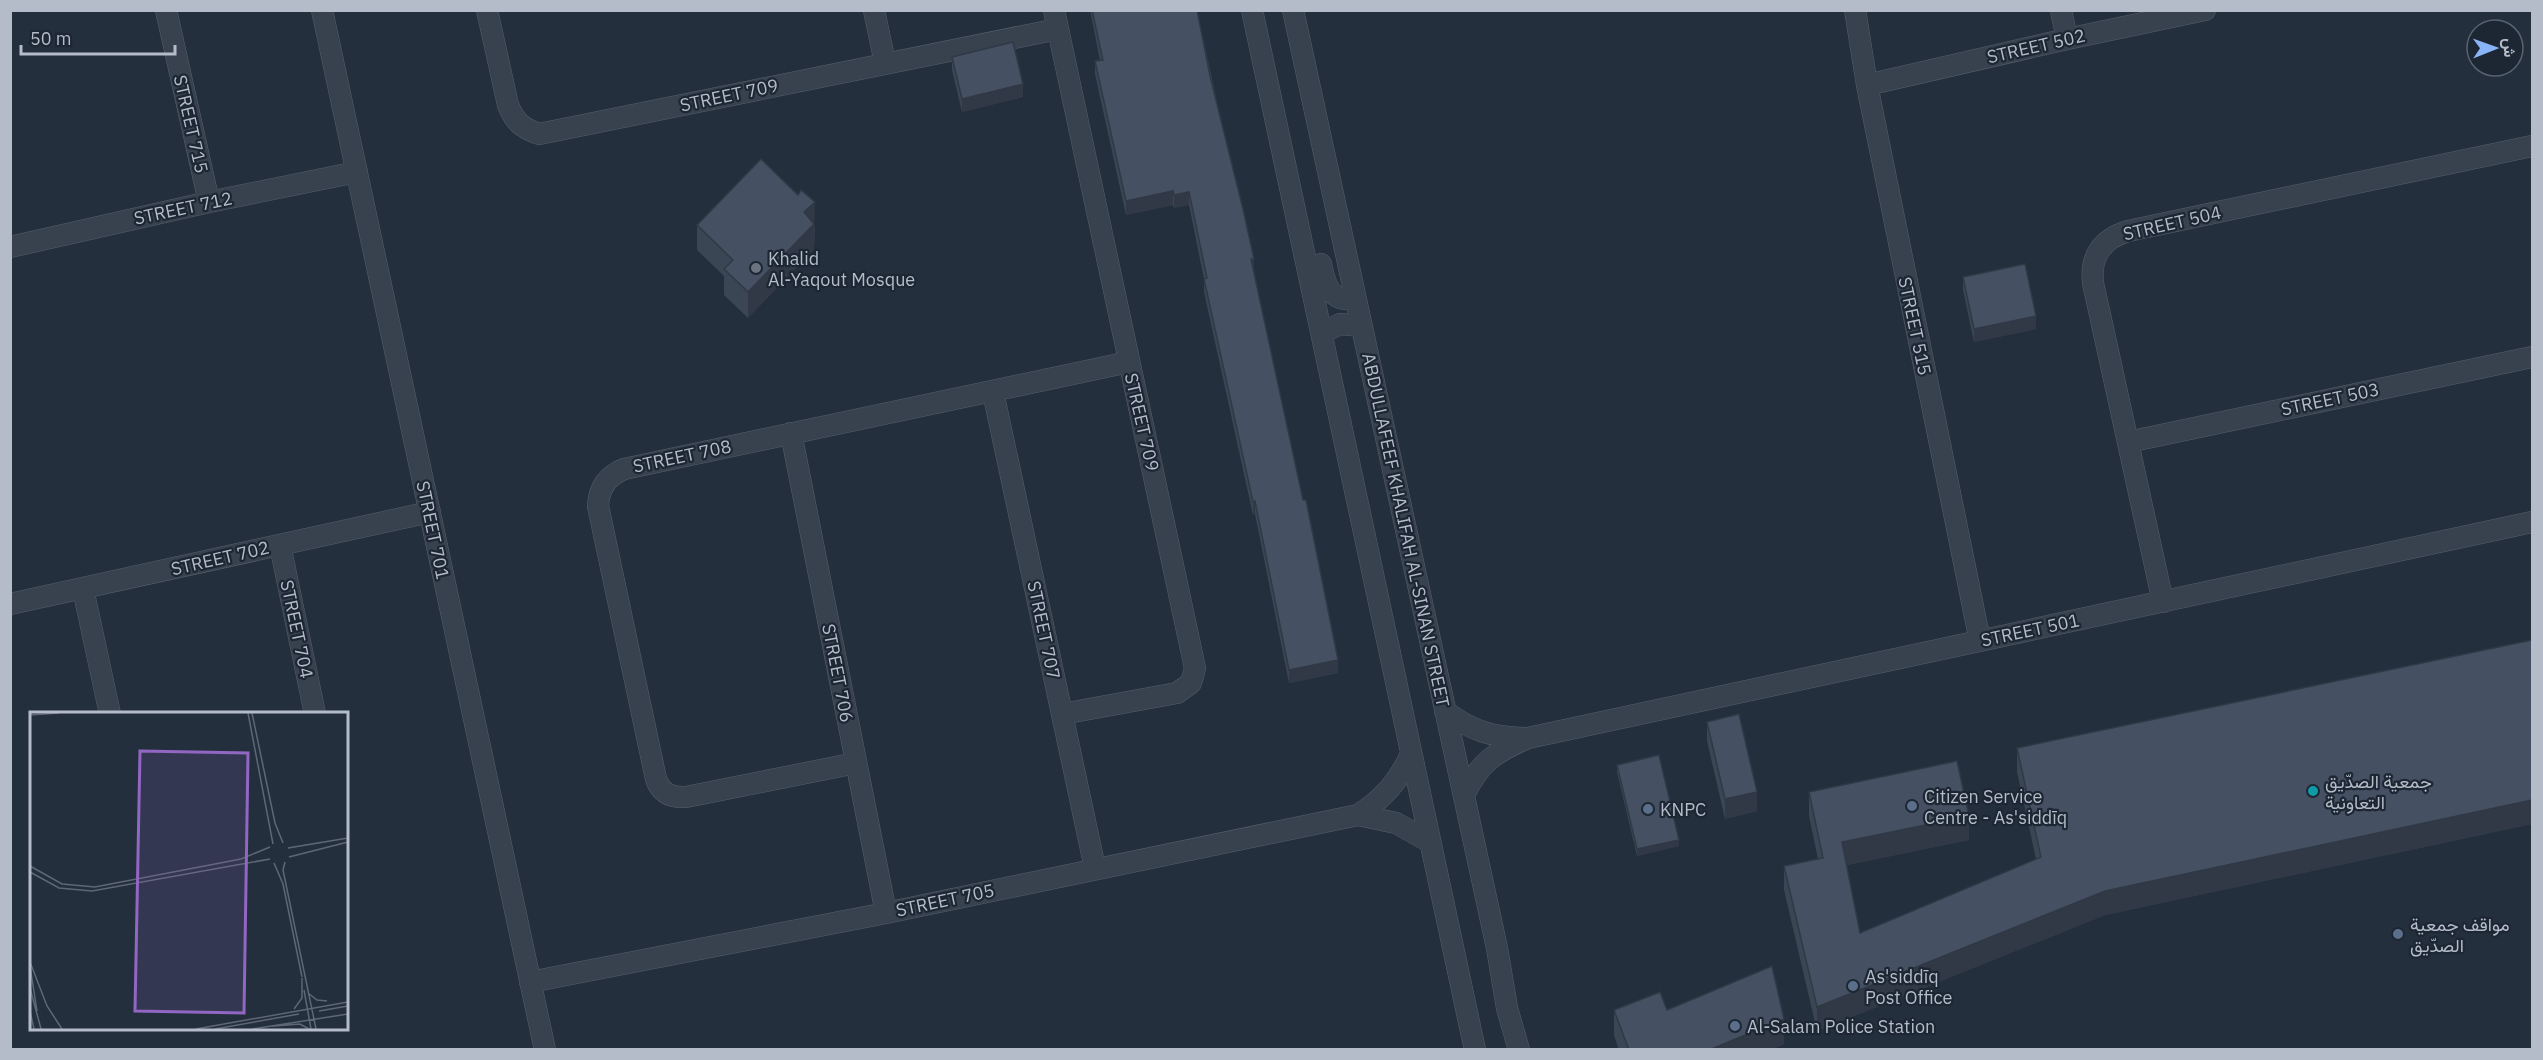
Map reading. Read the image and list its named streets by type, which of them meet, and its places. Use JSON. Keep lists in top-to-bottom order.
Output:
{
  "streets": {
    "street": [
      "STREET 502",
      "STREET 709",
      "STREET 715",
      "STREET 712",
      "STREET 504",
      "STREET 515",
      "STREET 503",
      "STREET 708",
      "STREET 701",
      "ABDULLAFEEF KHALIFAH AL-SINAN STREET",
      "STREET 702",
      "STREET 704",
      "STREET 707",
      "STREET 501",
      "STREET 706",
      "STREET 705"
    ]
  },
  "crossings": [
    ["STREET 502", "STREET 515"],
    ["STREET 709", "STREET 708"],
    ["STREET 709", "STREET 707"],
    ["STREET 715", "STREET 712"],
    ["STREET 712", "STREET 701"],
    ["STREET 504", "STREET 503"],
    ["STREET 504", "STREET 501"],
    ["STREET 515", "STREET 501"],
    ["STREET 708", "STREET 707"],
    ["STREET 708", "STREET 706"],
    ["STREET 701", "STREET 702"],
    ["STREET 701", "STREET 705"],
    ["ABDULLAFEEF KHALIFAH AL-SINAN STREET", "STREET 501"],
    ["STREET 702", "STREET 704"],
    ["STREET 707", "STREET 705"],
    ["STREET 706", "STREET 705"]
  ],
  "places": [
    "Khalid Al-Yaqout Mosque",
    "جمعية الصدّيق التعاونية",
    "Citizen Service Centre - As'siddīq",
    "KNPC",
    "مواقف جمعية الصدّيق",
    "As'siddīq Post Office",
    "Al-Salam Police Station"
  ],
  "scale_bar": "50 m",
  "north": "right"
}
